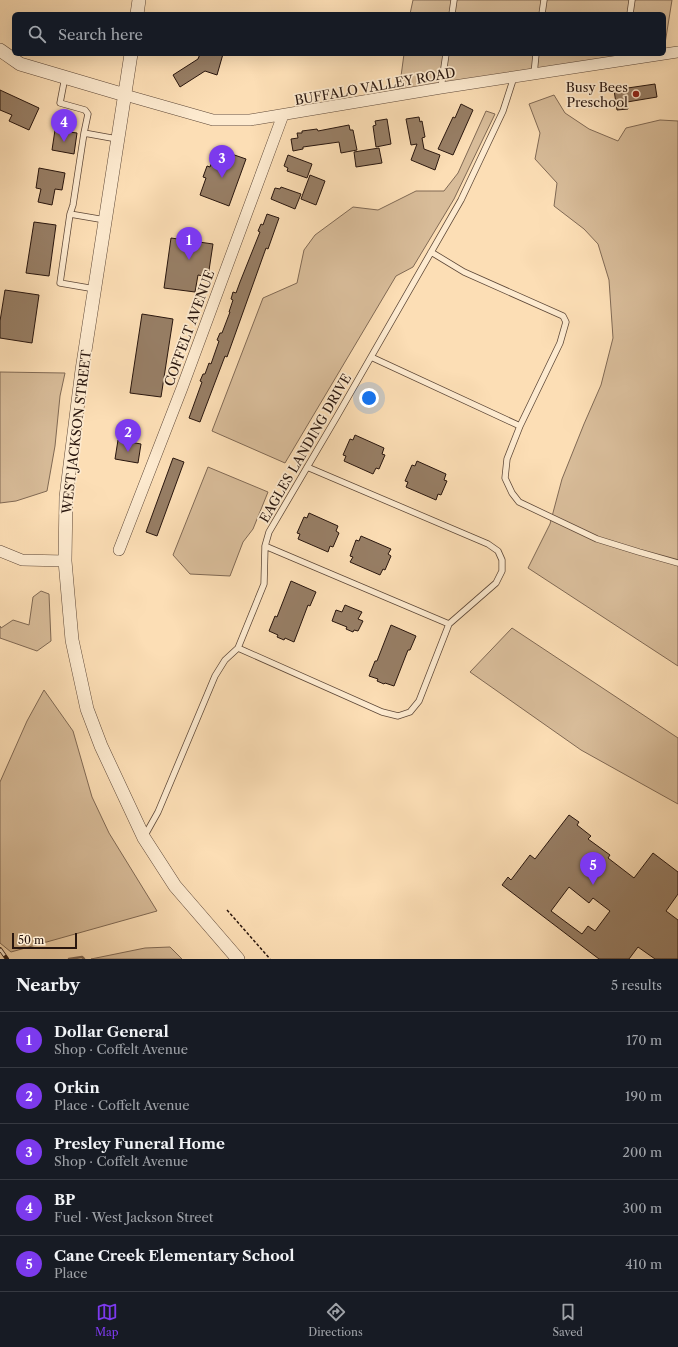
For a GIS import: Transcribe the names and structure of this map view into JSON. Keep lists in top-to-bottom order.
{
  "streets": {
    "street": ["BUFFALO VALLEY ROAD", "COFFELT AVENUE", "WEST JACKSON STREET"],
    "lane": ["EAGLES LANDING DRIVE"]
  },
  "crossings": [
    ["BUFFALO VALLEY ROAD", "COFFELT AVENUE"],
    ["BUFFALO VALLEY ROAD", "WEST JACKSON STREET"],
    ["BUFFALO VALLEY ROAD", "EAGLES LANDING DRIVE"],
    ["WEST JACKSON STREET", "EAGLES LANDING DRIVE"]
  ],
  "places": ["Busy Bees Preschool"],
  "scale_bar": "50 m",
  "page": {
    "search": "Search here",
    "pins": [
      "4",
      "3",
      "1",
      "2",
      "5"
    ],
    "scale": "50 m",
    "heading": ["Nearby", "5 results"],
    "list": [
      {
        "mark": "1",
        "name": "Dollar General",
        "note": "Shop · Coffelt Avenue",
        "value": "170 m"
      },
      {
        "mark": "2",
        "name": "Orkin",
        "note": "Place · Coffelt Avenue",
        "value": "190 m"
      },
      {
        "mark": "3",
        "name": "Presley Funeral Home",
        "note": "Shop · Coffelt Avenue",
        "value": "200 m"
      },
      {
        "mark": "4",
        "name": "BP",
        "note": "Fuel · West Jackson Street",
        "value": "300 m"
      },
      {
        "mark": "5",
        "name": "Cane Creek Elementary School",
        "note": "Place",
        "value": "410 m"
      }
    ],
    "nav": ["Map", "Directions", "Saved"]
  }
}
